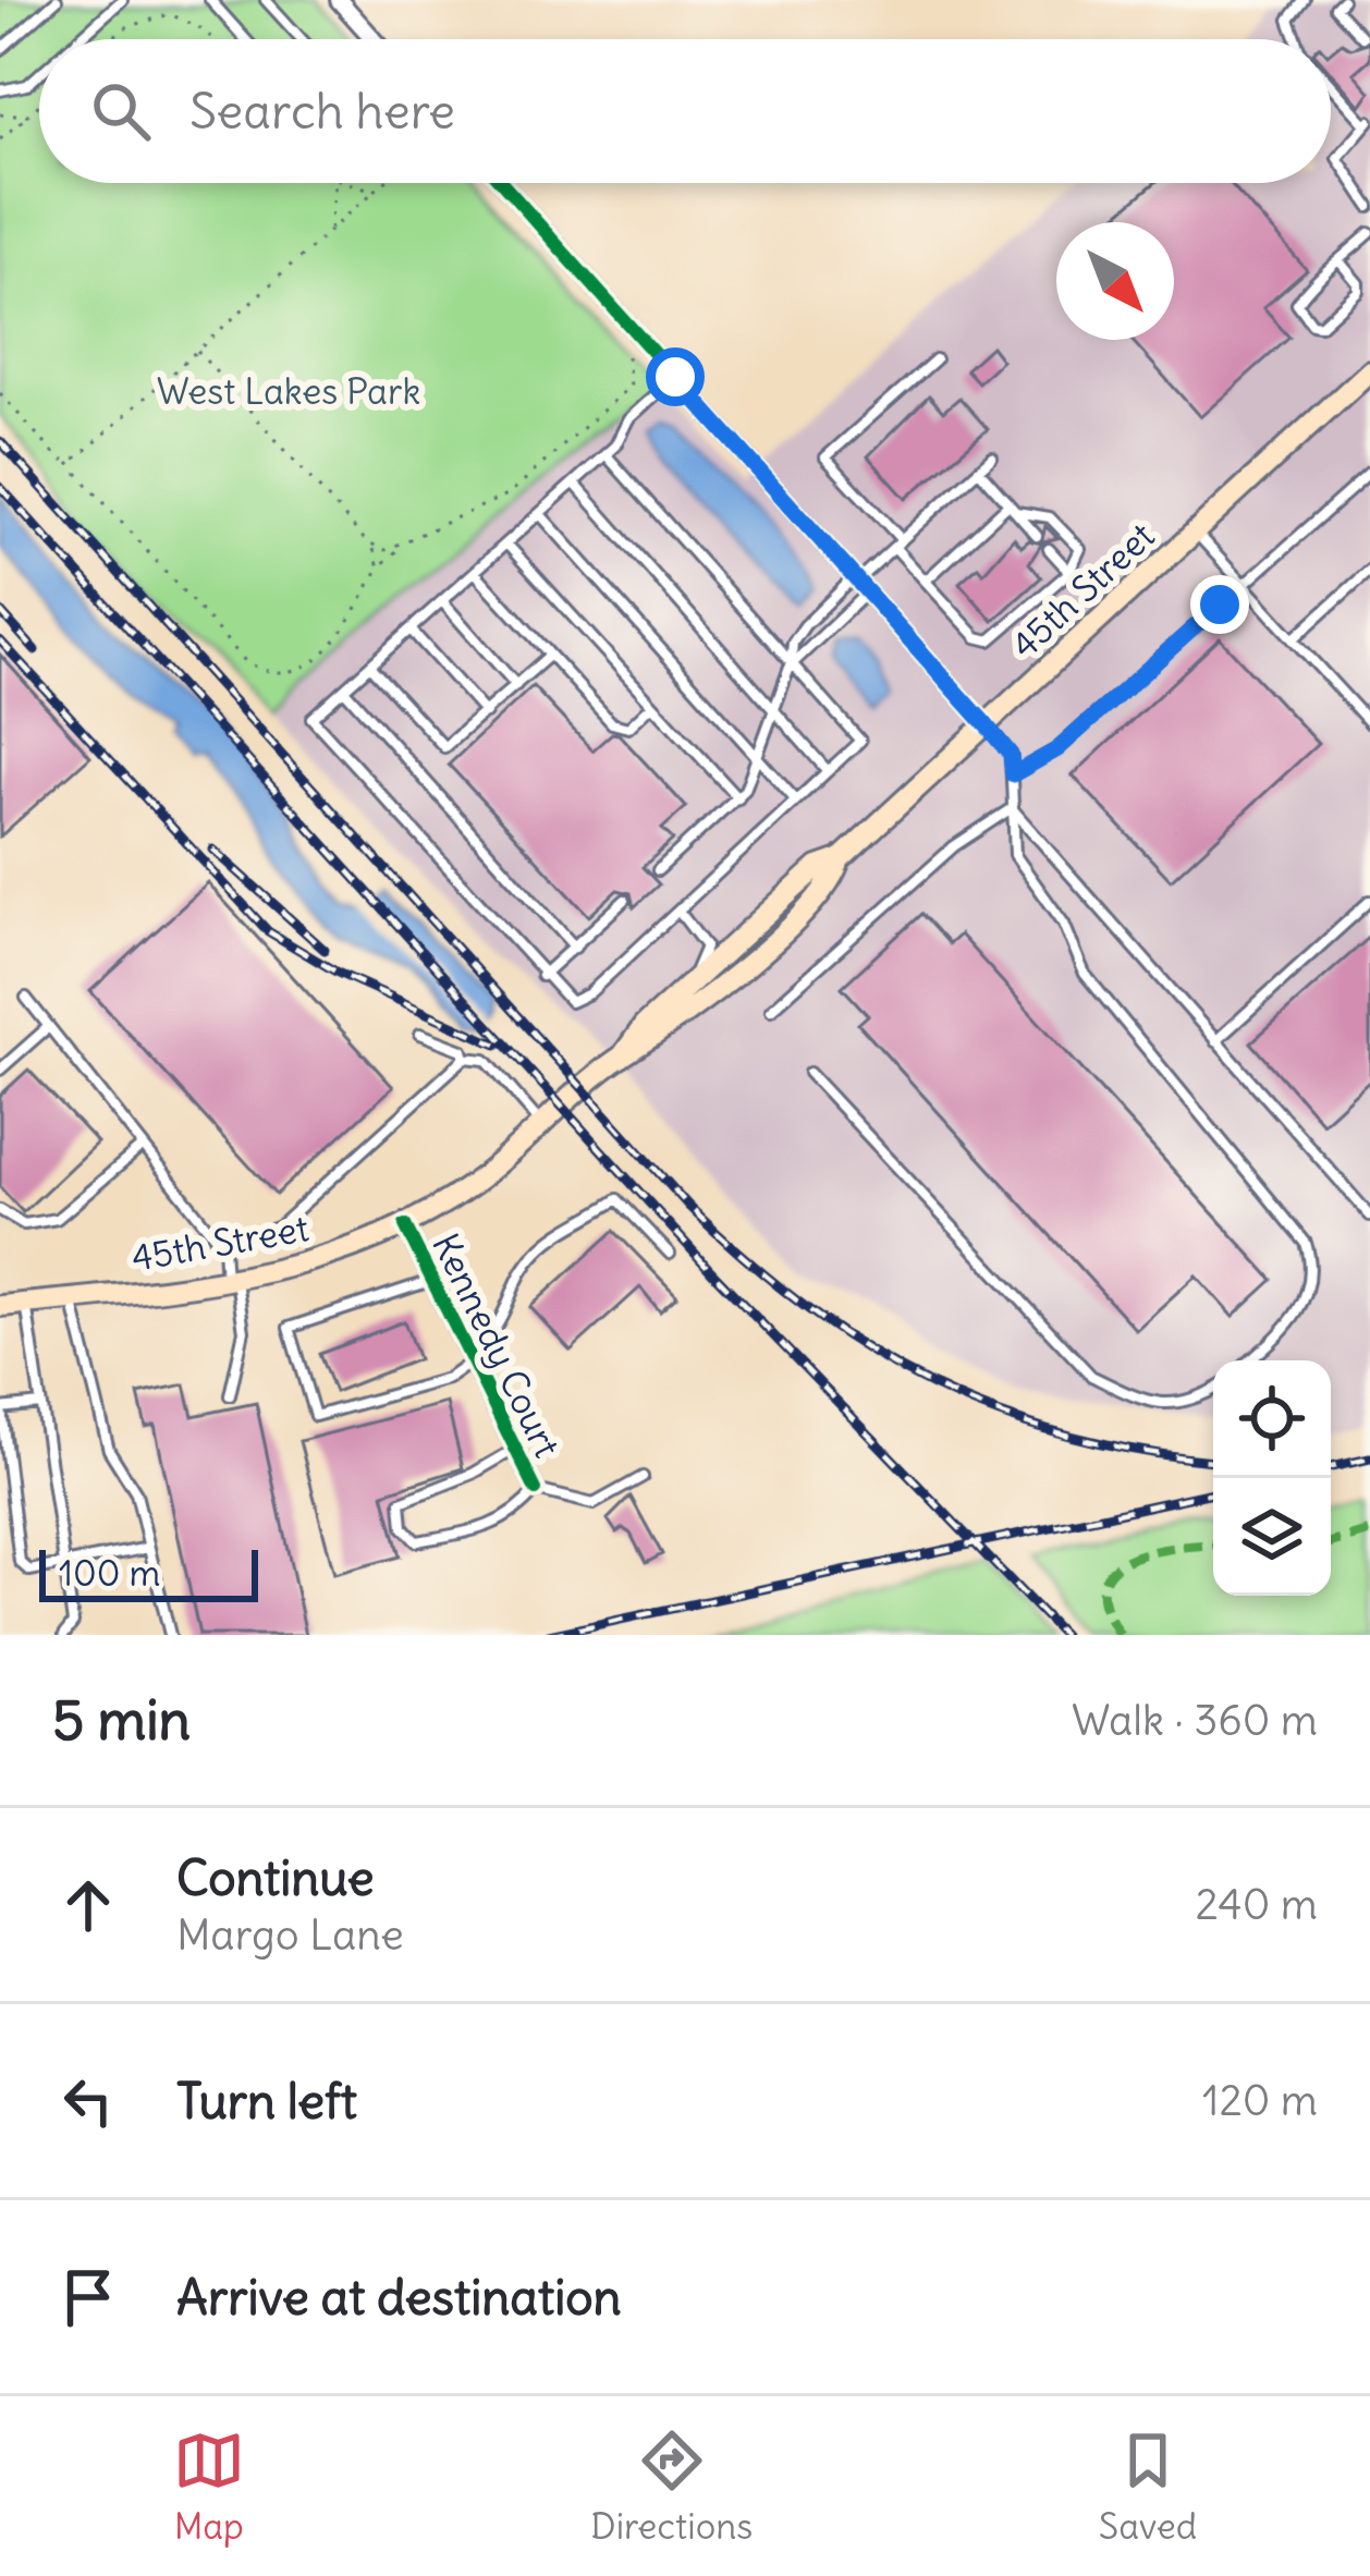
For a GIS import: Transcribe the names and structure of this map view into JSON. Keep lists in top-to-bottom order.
{
  "streets": {
    "main road": ["45th Street"],
    "street": ["Kennedy Court"]
  },
  "crossings": [
    ["45th Street", "Kennedy Court"]
  ],
  "parks": ["West Lakes Park"],
  "scale_bar": "100 m",
  "north": "bottom right",
  "page": {
    "search": "Search here",
    "scale": "100 m",
    "heading": ["5 min", "Walk · 360 m"],
    "list": [
      ["Continue", "Margo Lane", "240 m"],
      ["Turn left", "120 m"],
      "Arrive at destination"
    ],
    "nav": ["Map", "Directions", "Saved"]
  }
}
